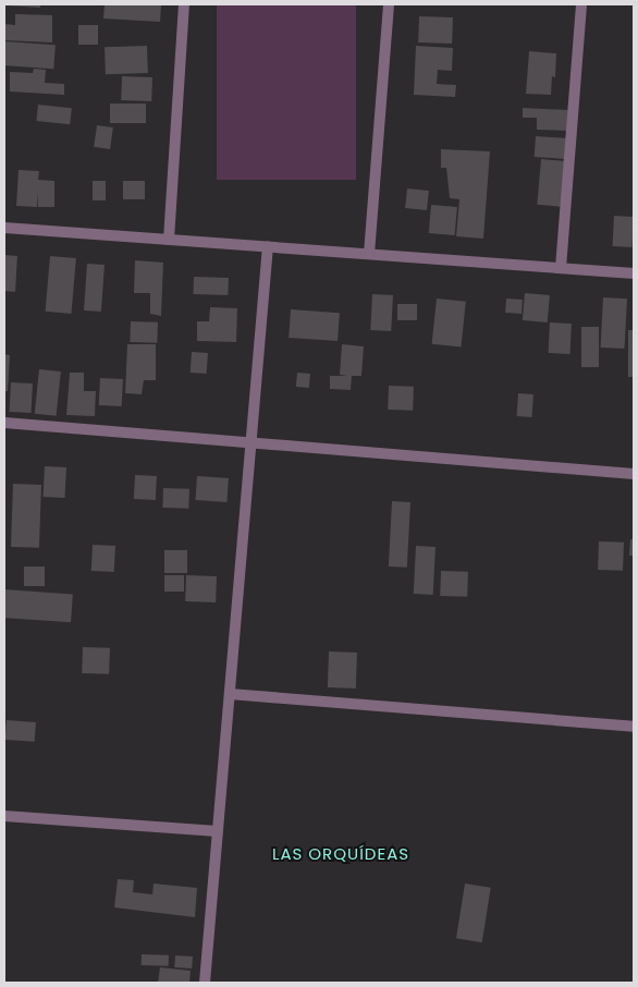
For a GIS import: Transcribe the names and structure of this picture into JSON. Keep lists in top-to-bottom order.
{
  "districts": ["LAS ORQUÍDEAS"]
}
